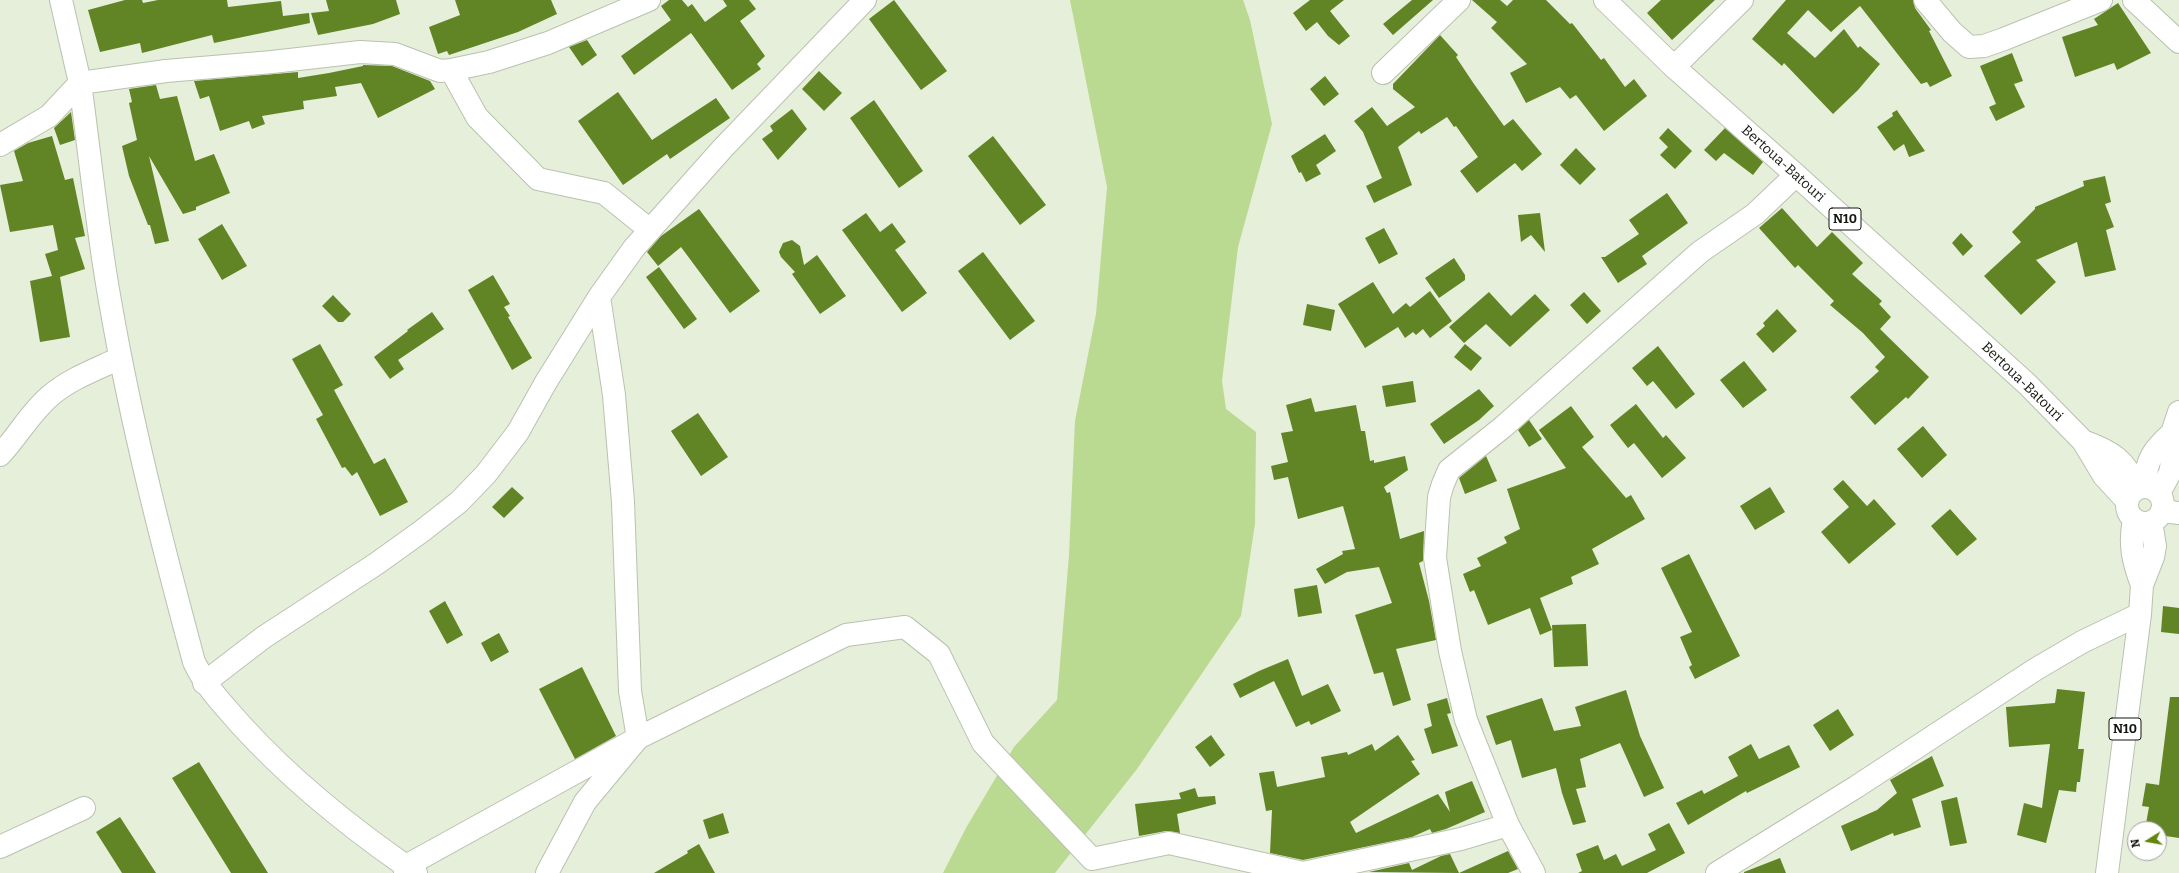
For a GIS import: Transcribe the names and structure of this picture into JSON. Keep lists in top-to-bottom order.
{
  "streets": {
    "main road": ["Bertoua-Batouri", "N10"]
  },
  "north": "left"
}
